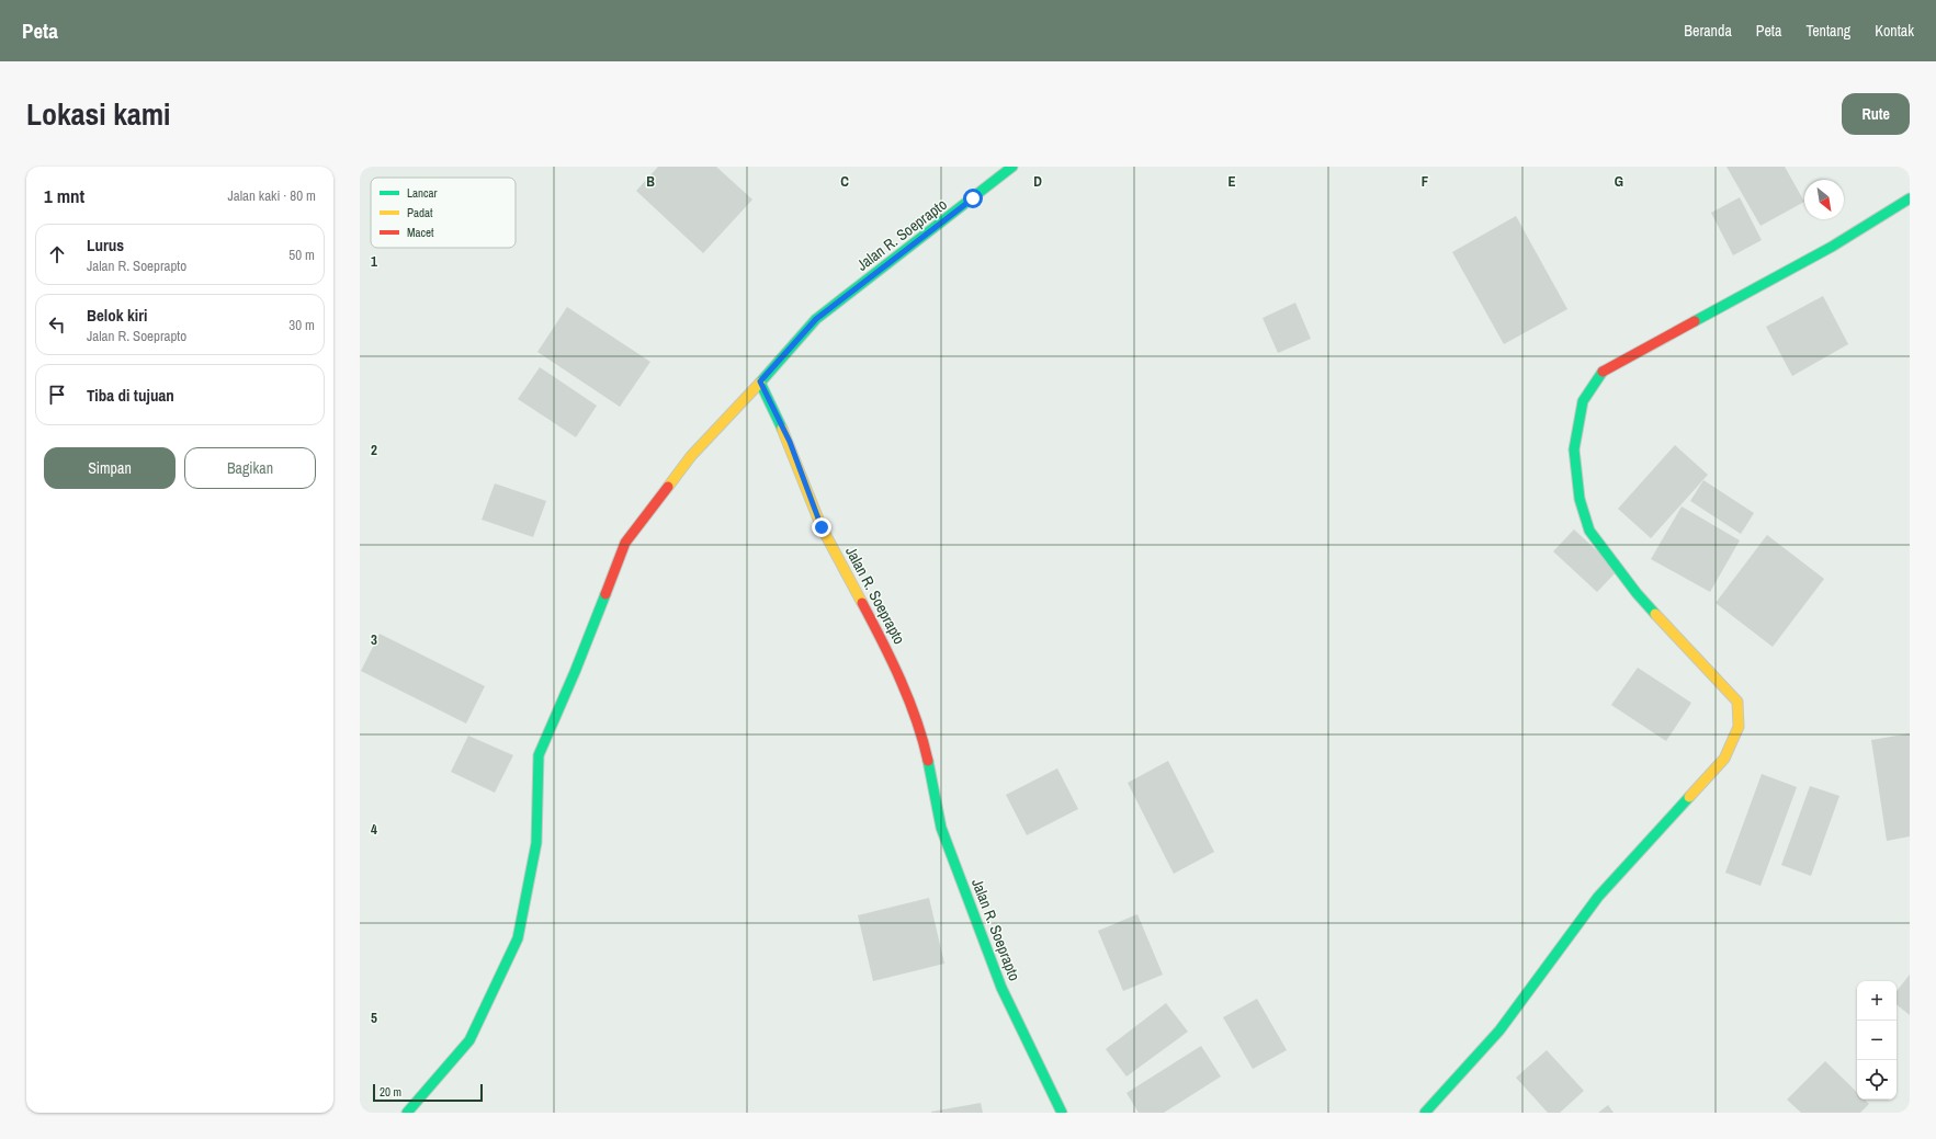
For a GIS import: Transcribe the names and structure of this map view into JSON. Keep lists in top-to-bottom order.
{
  "streets": {
    "street": ["Jalan R. Soeprapto"]
  },
  "legend": ["Lancar", "Padat", "Macet"],
  "scale_bar": "20 m",
  "north": "bottom right",
  "page": {
    "header": "Peta",
    "nav": [
      "Beranda",
      "Peta",
      "Tentang",
      "Kontak"
    ],
    "title": "Lokasi kami",
    "buttons": [
      "Rute",
      ["Simpan", "Bagikan"]
    ],
    "heading": ["1 mnt", "Jalan kaki · 80 m"],
    "list": [
      ["Lurus", "Jalan R. Soeprapto", "50 m"],
      ["Belok kiri", "Jalan R. Soeprapto", "30 m"],
      "Tiba di tujuan"
    ],
    "map_buttons": ["+", "−"],
    "scale": "20 m"
  },
  "grid": {
    "columns": [
      "B",
      "C",
      "D",
      "E",
      "F",
      "G"
    ],
    "rows": [
      "1",
      "2",
      "3",
      "4",
      "5"
    ]
  }
}
